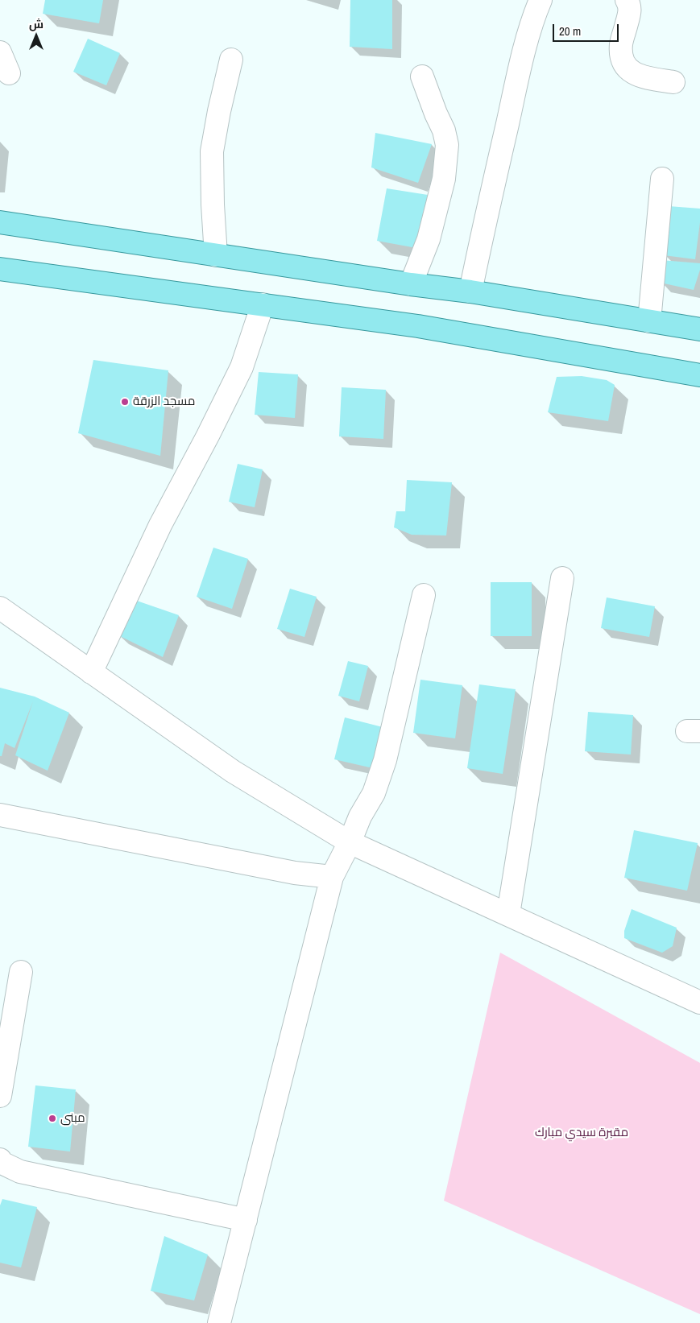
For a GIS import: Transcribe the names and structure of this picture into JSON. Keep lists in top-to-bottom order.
{
  "parks": ["مقبرة سيدي مبارك"],
  "places": ["مسجد الزرقة", "مبنى"],
  "scale_bar": "20 m",
  "north": "top"
}
